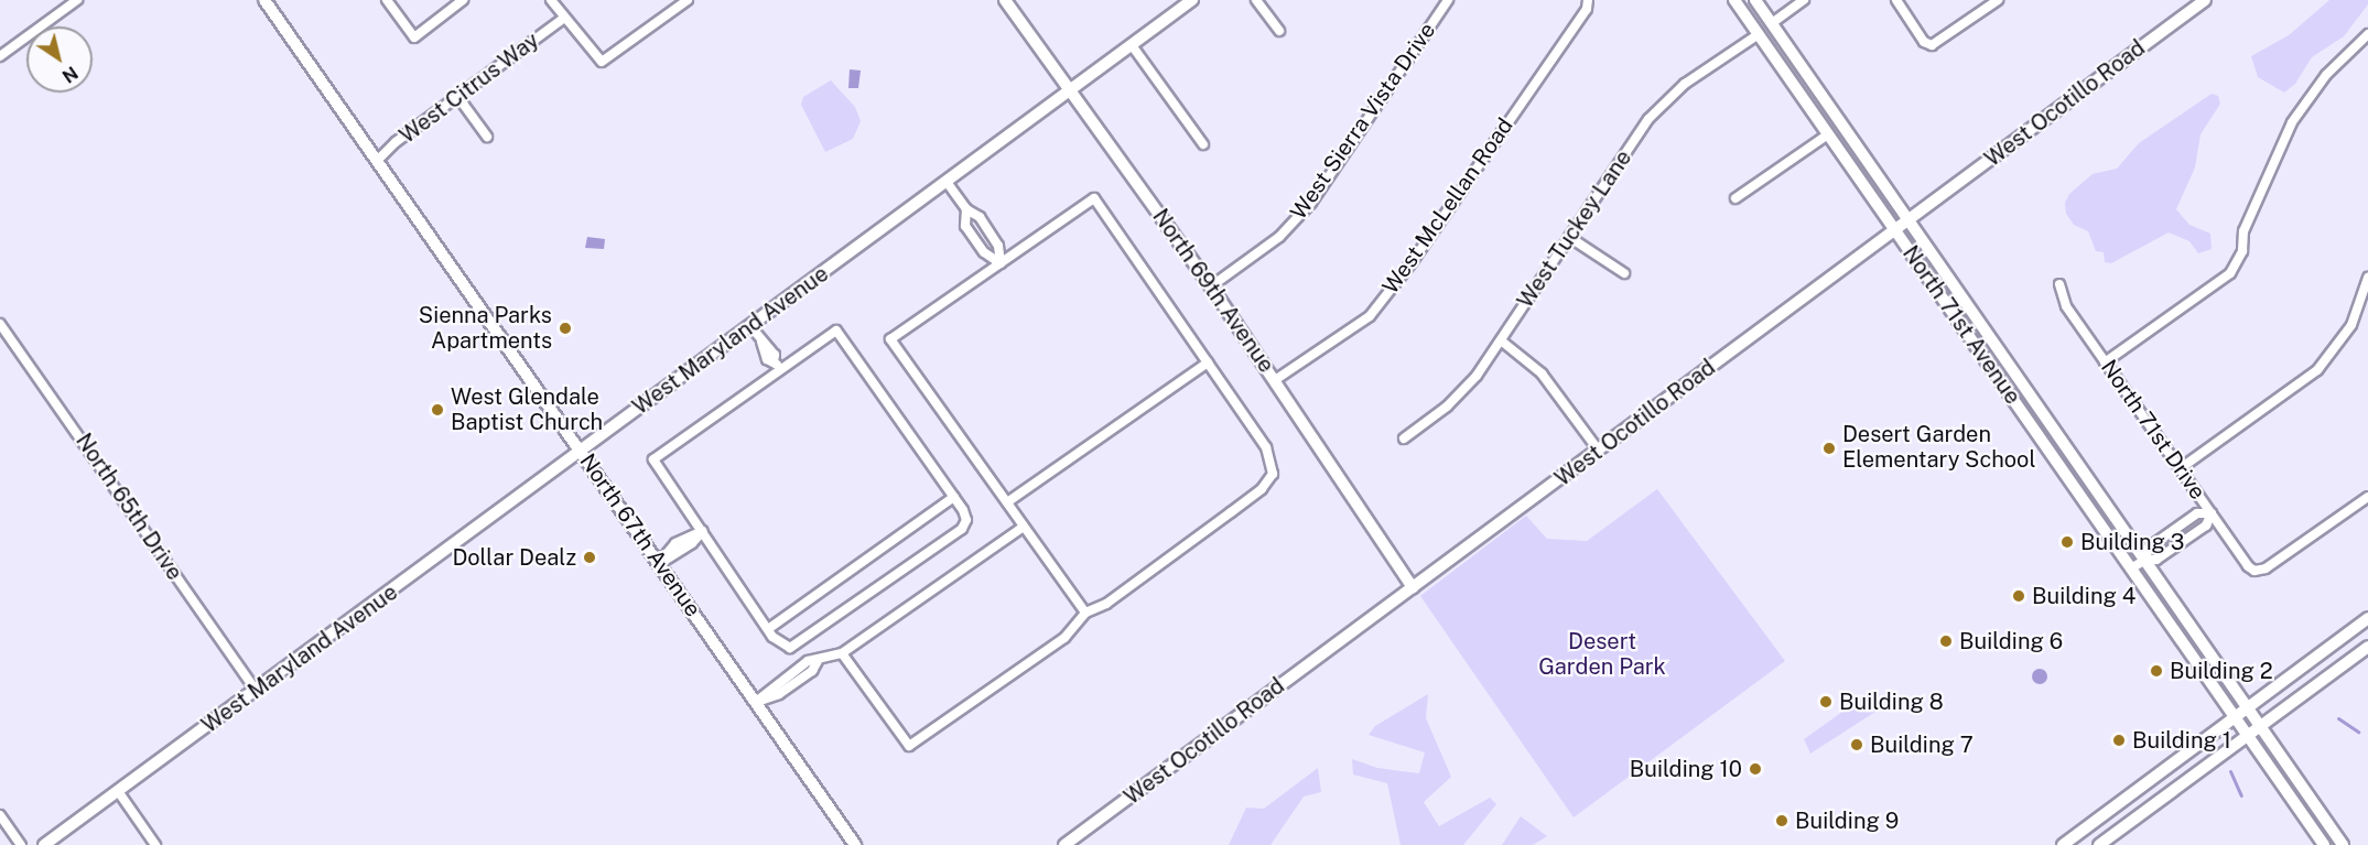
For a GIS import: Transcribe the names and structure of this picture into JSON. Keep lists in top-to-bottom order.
{
  "streets": {
    "street": [
      "West Citrus Way",
      "West Ocotillo Road",
      "West Sierra Vista Drive",
      "West McLellan Road",
      "West Tuckey Lane",
      "North 69th Avenue",
      "North 71st Avenue",
      "West Maryland Avenue",
      "North 71st Drive",
      "North 65th Drive",
      "North 67th Avenue"
    ]
  },
  "crossings": [
    ["West Citrus Way", "North 67th Avenue"],
    ["West Ocotillo Road", "North 69th Avenue"],
    ["West Ocotillo Road", "North 71st Avenue"],
    ["West Sierra Vista Drive", "North 69th Avenue"],
    ["West McLellan Road", "North 69th Avenue"],
    ["West Tuckey Lane", "North 71st Avenue"],
    ["North 69th Avenue", "West Maryland Avenue"],
    ["West Maryland Avenue", "North 65th Drive"],
    ["West Maryland Avenue", "North 67th Avenue"]
  ],
  "parks": ["Desert Garden Park"],
  "places": [
    "Sienna Parks Apartments",
    "West Glendale Baptist Church",
    "Desert Garden Elementary School",
    "Building 3",
    "Dollar Dealz",
    "Building 4",
    "Building 6",
    "Building 2",
    "Building 8",
    "Building 1",
    "Building 7",
    "Building 10",
    "Building 9"
  ],
  "north": "bottom right"
}
